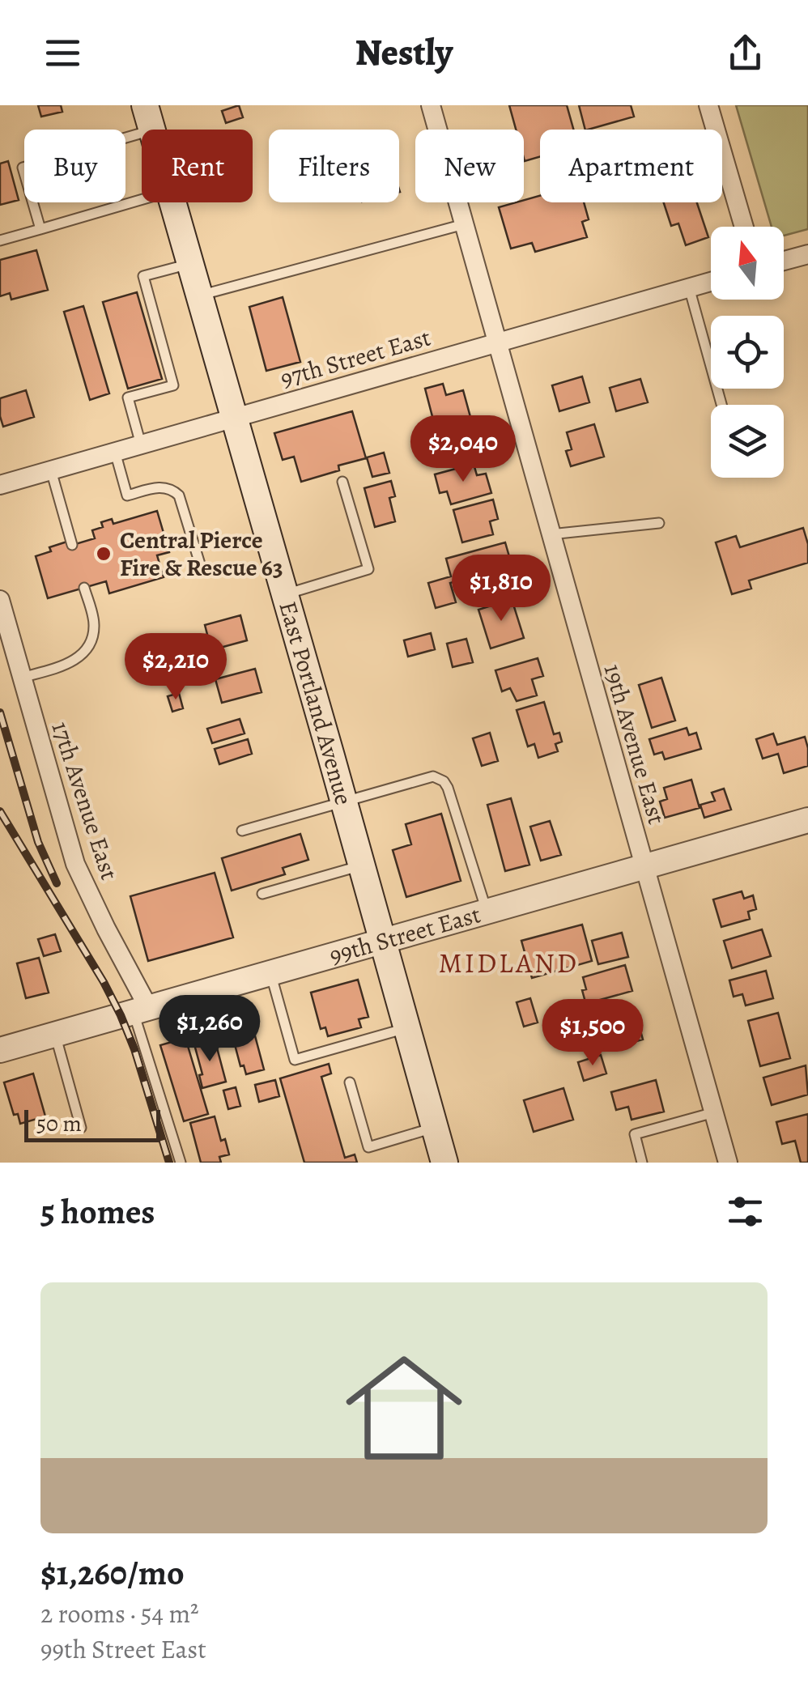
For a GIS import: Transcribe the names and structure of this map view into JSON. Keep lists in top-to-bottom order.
{
  "streets": {
    "main road": ["East Portland Avenue"],
    "street": [
      "97th Street East",
      "19th Avenue East",
      "17th Avenue East",
      "99th Street East"
    ]
  },
  "crossings": [
    ["97th Street East", "East Portland Avenue"],
    ["97th Street East", "19th Avenue East"],
    ["East Portland Avenue", "99th Street East"],
    ["19th Avenue East", "99th Street East"],
    ["17th Avenue East", "99th Street East"]
  ],
  "districts": ["MIDLAND"],
  "places": ["Central Pierce Fire & Rescue 63"],
  "scale_bar": "50 m",
  "north": "top",
  "page": {
    "header": "Nestly",
    "chip": [
      "Buy",
      "Rent",
      "Filters",
      "New",
      "Apartment"
    ],
    "price": [
      "$2,040",
      "$1,810",
      "$2,210",
      "$1,260",
      "$1,500"
    ],
    "scale": "50 m",
    "heading": "5 homes",
    "list": [
      {
        "name": "$1,260/mo",
        "note": "2 rooms · 54 m² · 99th Street East"
      }
    ]
  }
}
